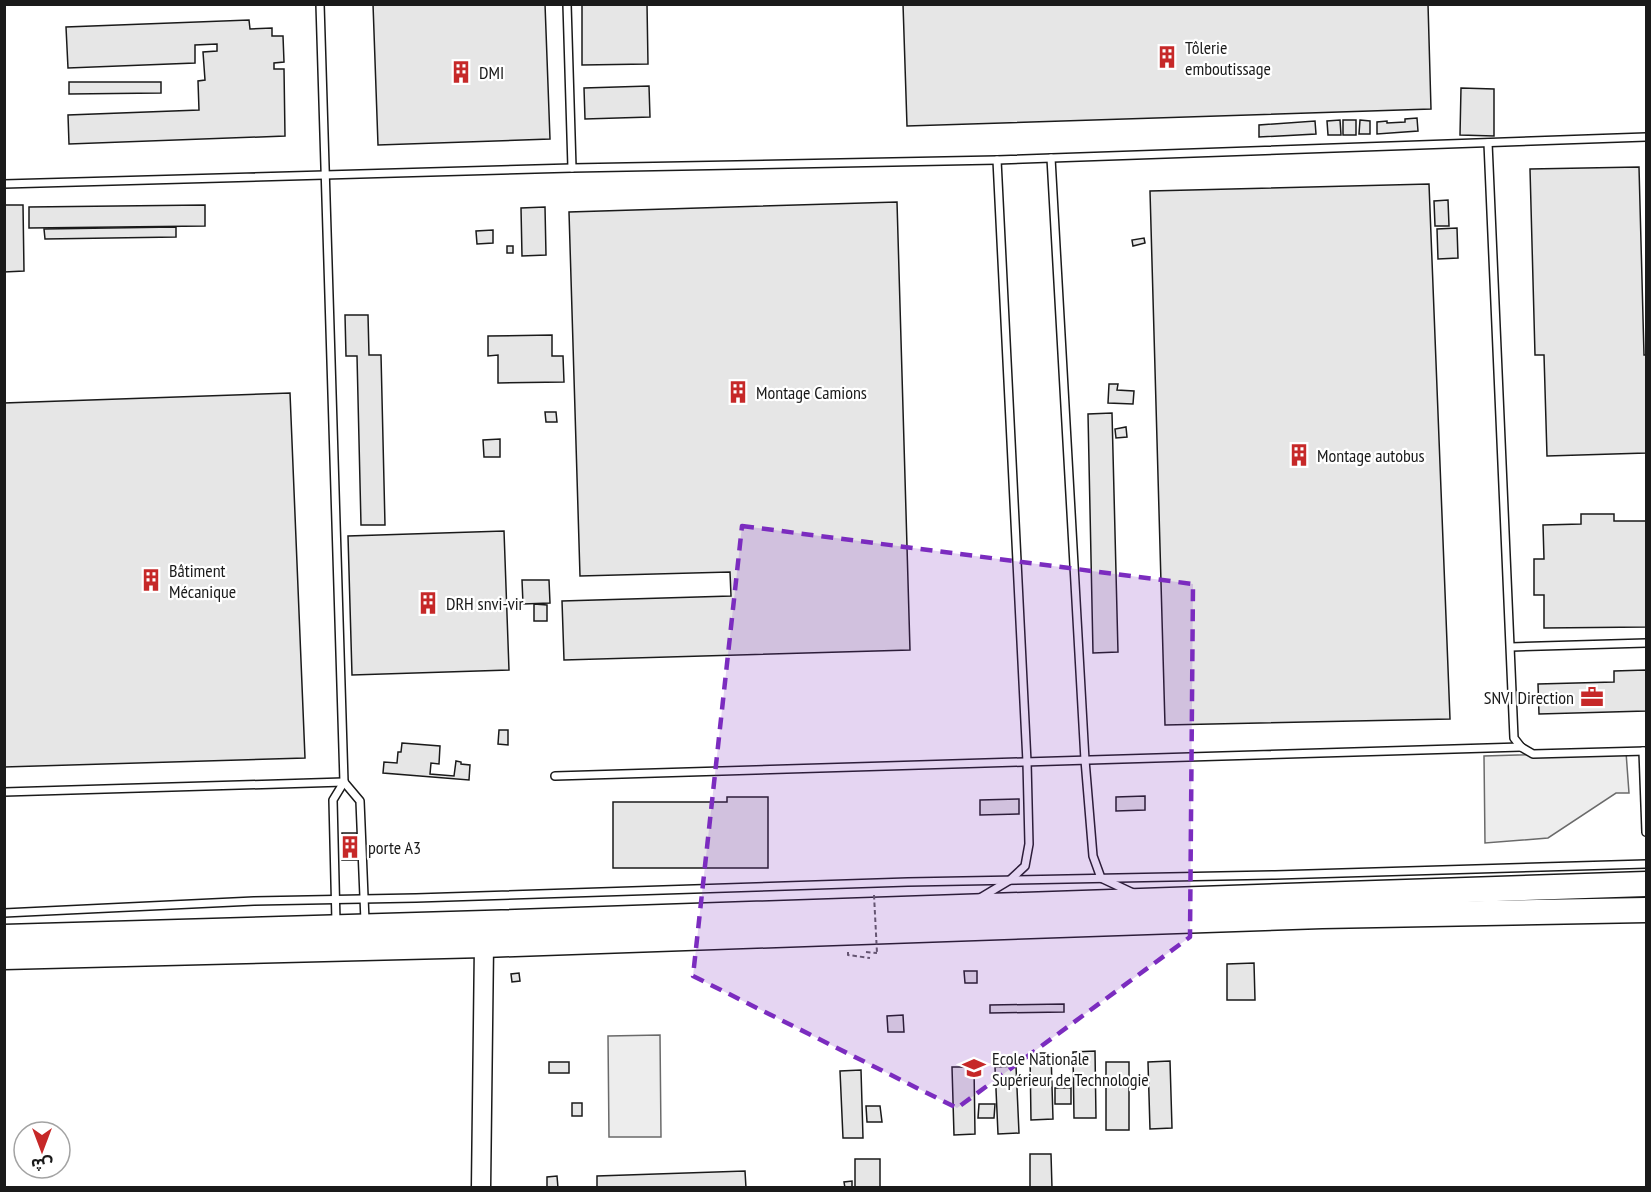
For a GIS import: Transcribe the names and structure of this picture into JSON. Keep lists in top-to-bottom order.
{
  "places": {
    "building": [
      "Tôlerie emboutissage",
      "DMI",
      "Montage Camions",
      "Montage autobus",
      "Bâtiment Mécanique",
      "DRH snvi-vir",
      "porte A3"
    ],
    "office": ["SNVI Direction"],
    "school or university": ["Ecole Nationale Supérieur de Technologie"]
  },
  "north": "bottom"
}
